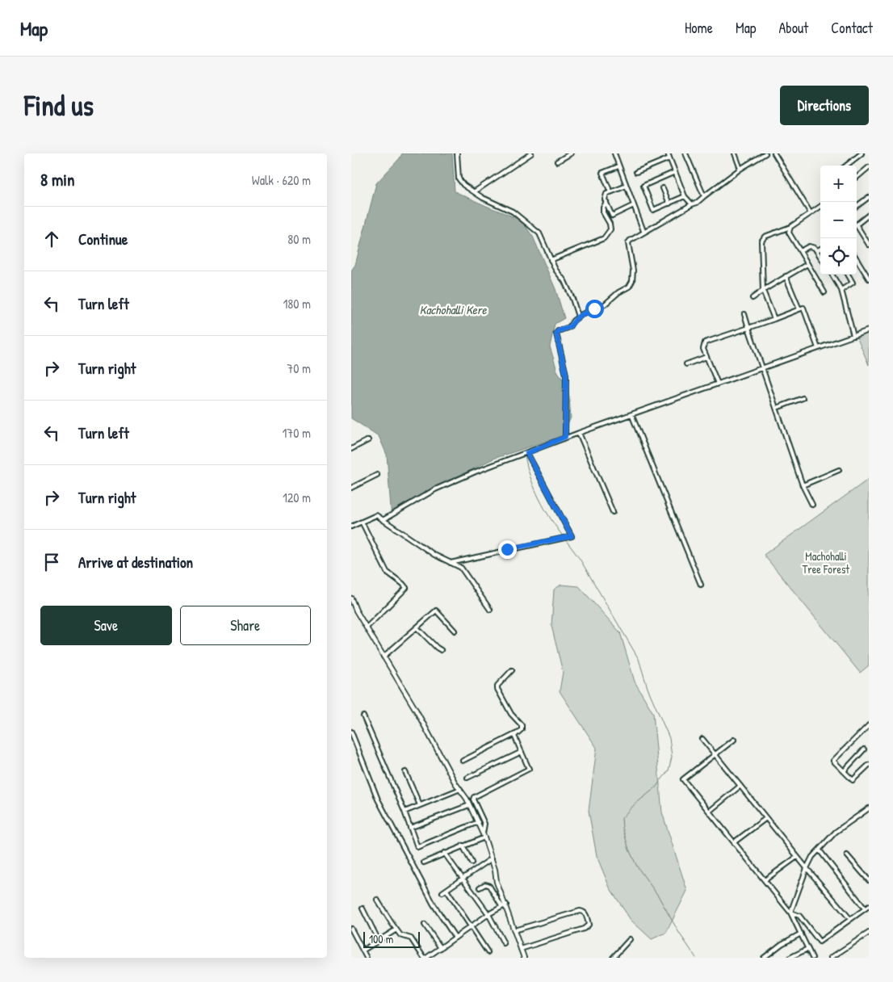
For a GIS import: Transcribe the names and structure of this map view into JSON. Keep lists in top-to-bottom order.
{
  "water": ["Kachohalli Kere"],
  "parks": ["Machohalli Tree Forest"],
  "scale_bar": "100 m",
  "page": {
    "header": "Map",
    "nav": [
      "Home",
      "Map",
      "About",
      "Contact"
    ],
    "buttons": [
      "Directions",
      ["Save", "Share"]
    ],
    "title": "Find us",
    "heading": ["8 min", "Walk · 620 m"],
    "map_buttons": ["+", "−"],
    "list": [
      ["Continue", "80 m"],
      ["Turn left", "180 m"],
      ["Turn right", "70 m"],
      ["Turn left", "170 m"],
      ["Turn right", "120 m"],
      "Arrive at destination"
    ],
    "scale": "100 m"
  }
}
